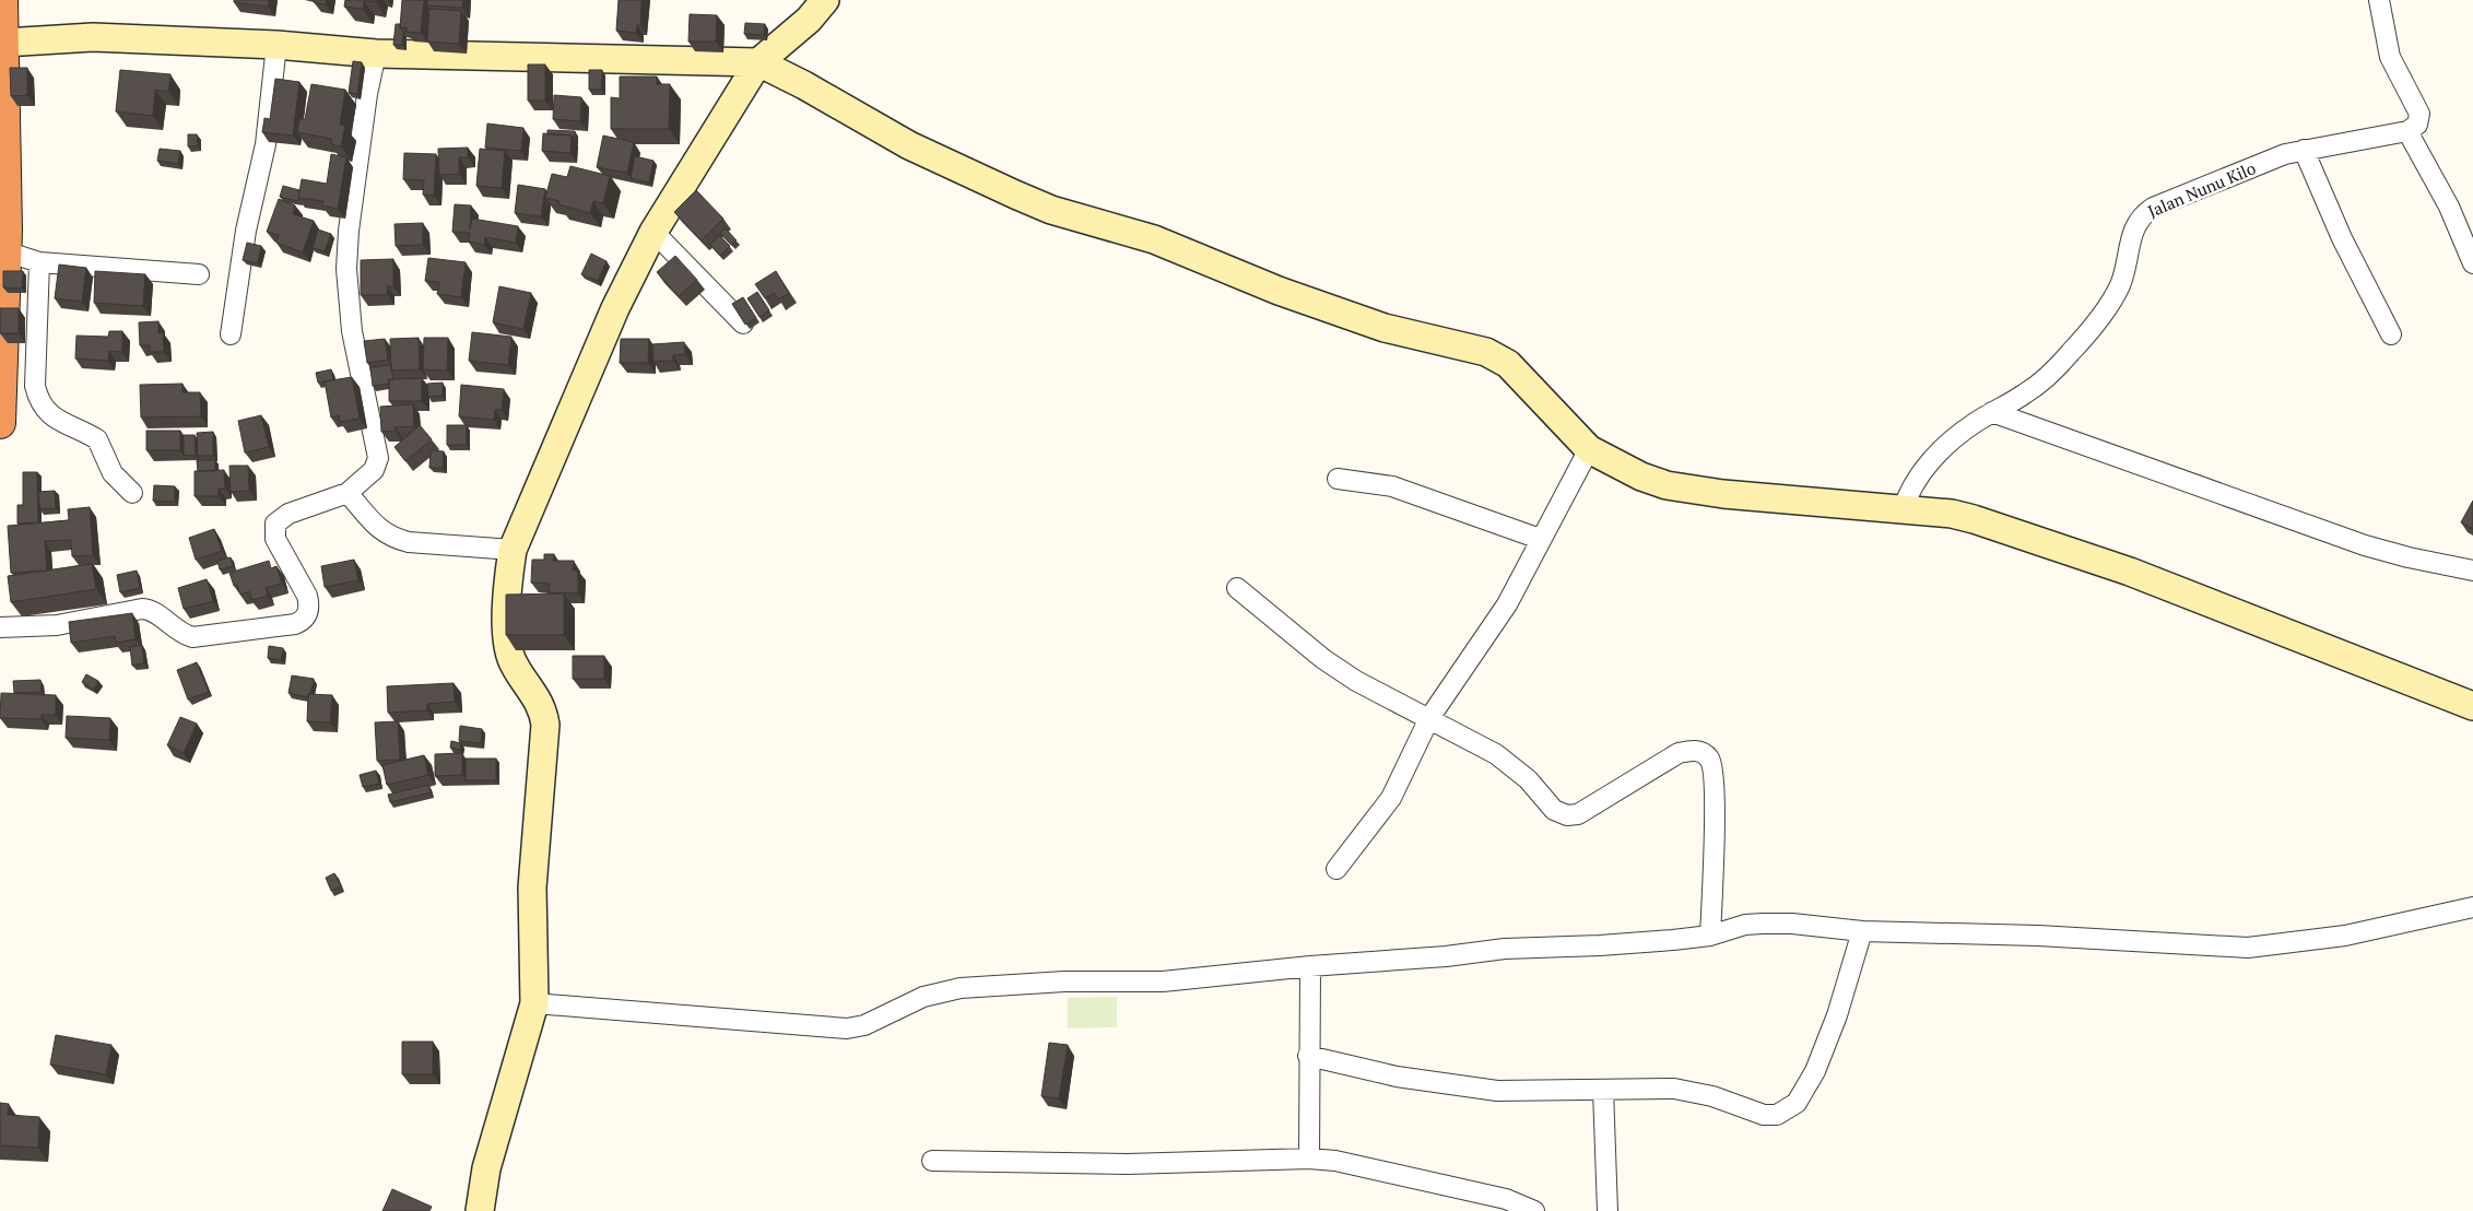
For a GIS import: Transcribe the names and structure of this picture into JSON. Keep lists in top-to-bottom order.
{
  "streets": {
    "street": ["Jalan Nunu Kilo"]
  }
}
